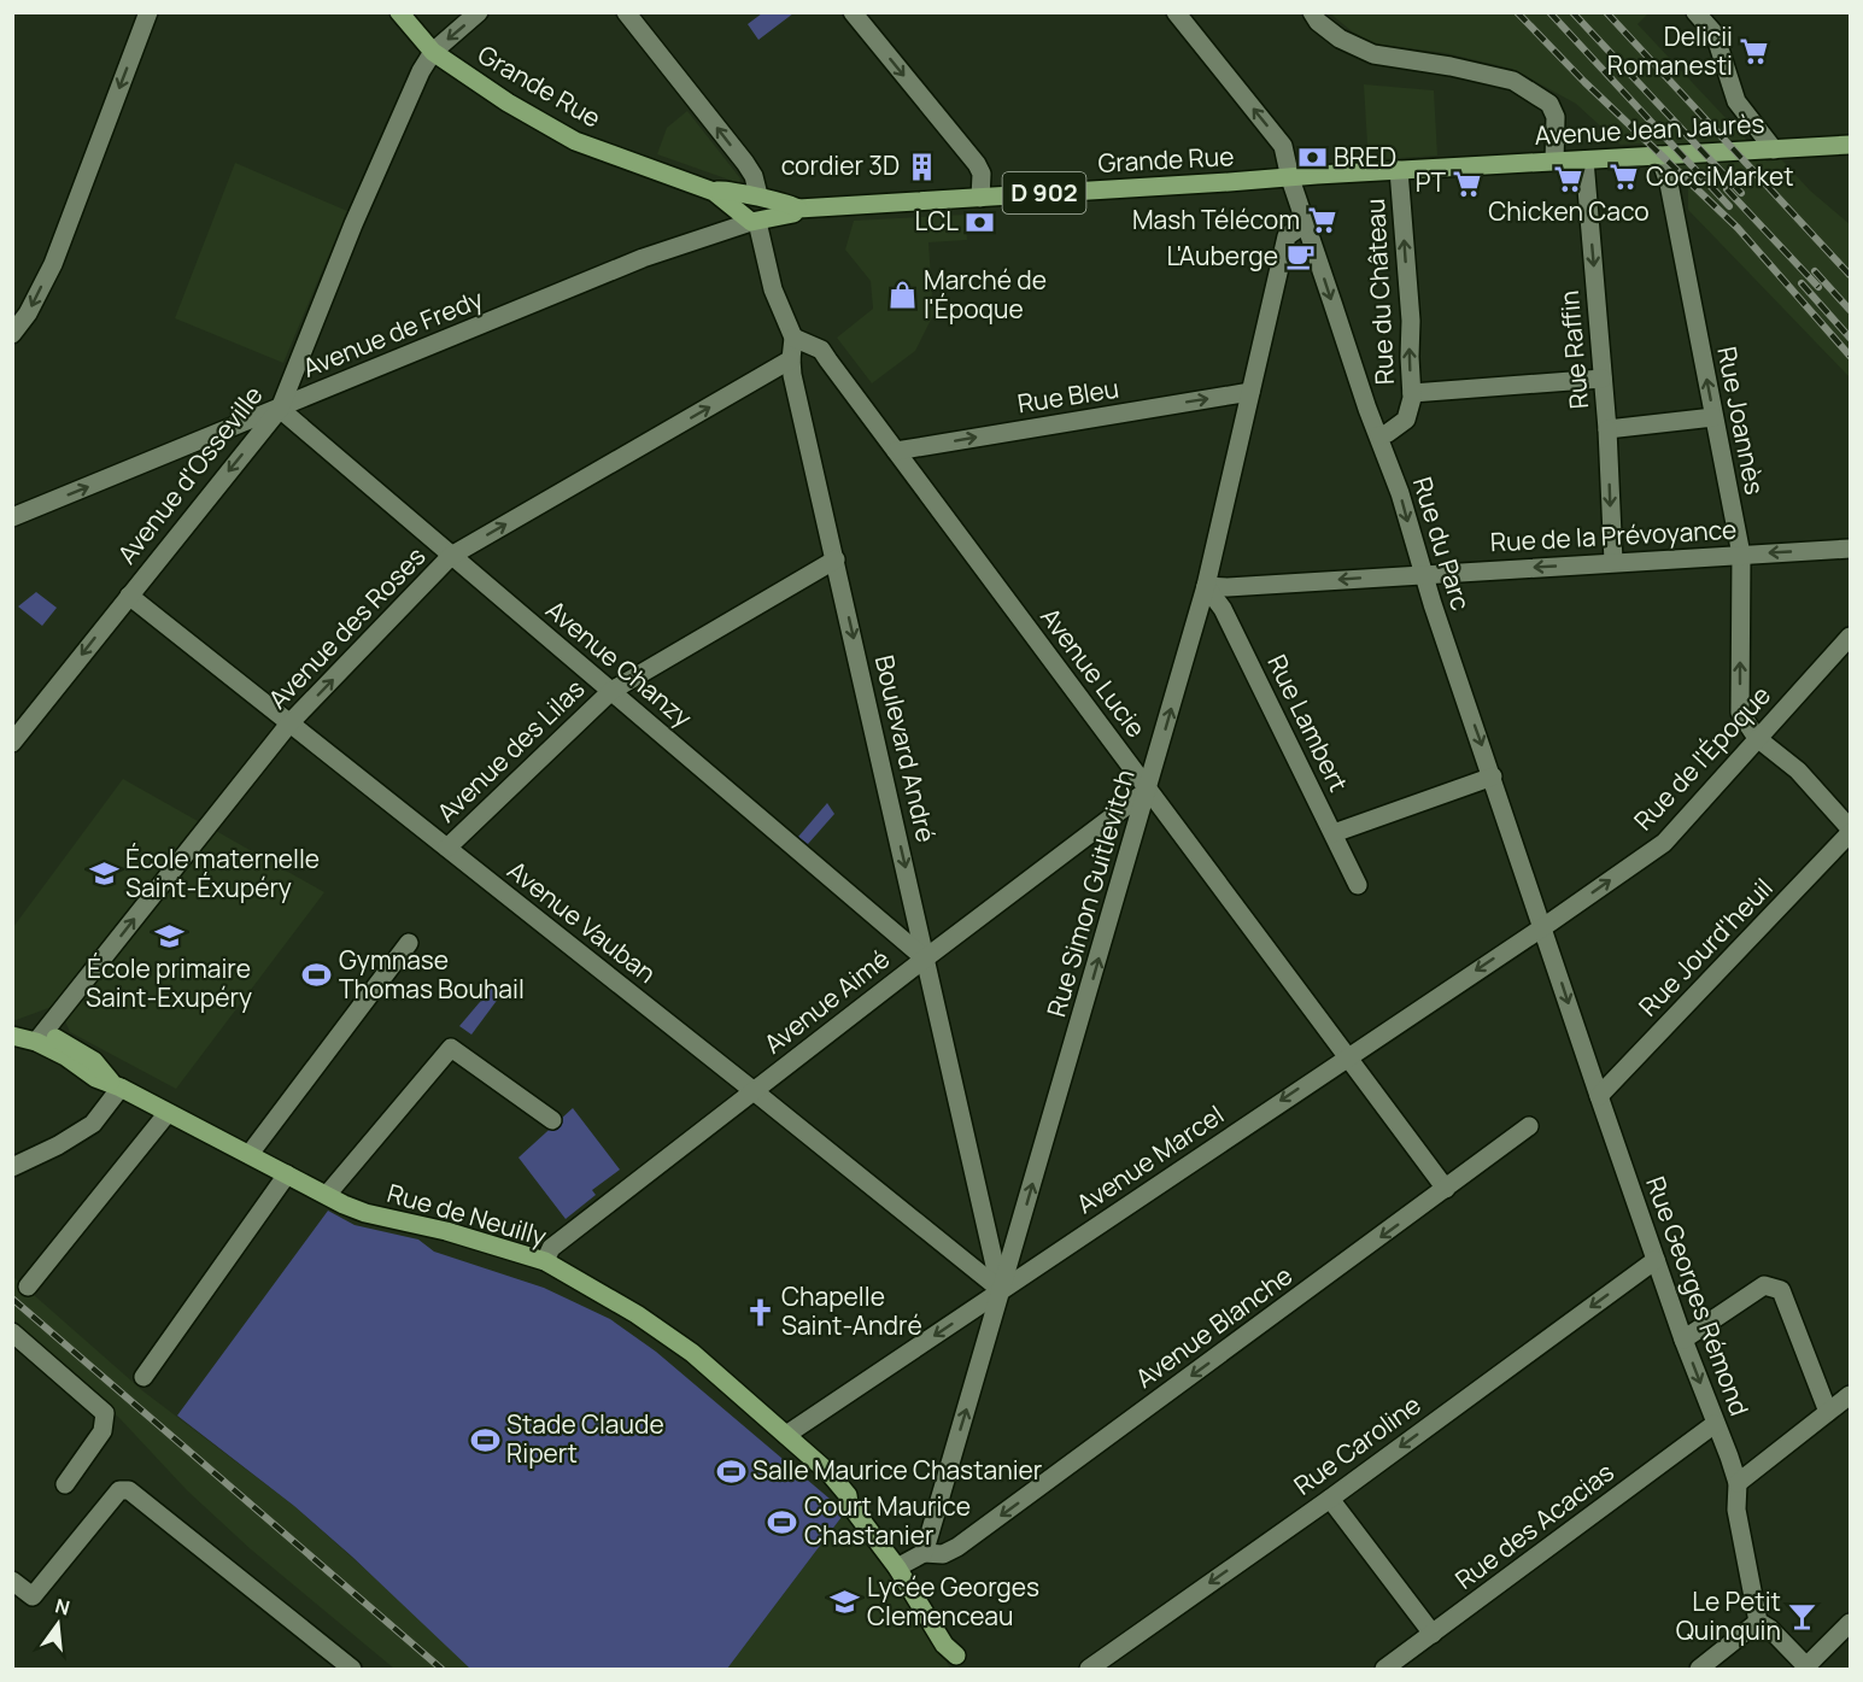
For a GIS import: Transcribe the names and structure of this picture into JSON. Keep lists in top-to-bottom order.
{
  "streets": {
    "main road": [
      "Grande Rue",
      "Avenue Jean Jaurès",
      "D 902",
      "Rue de Neuilly"
    ],
    "street": [
      "Rue du Château",
      "Avenue de Fredy",
      "Rue Raffin",
      "Rue Bleu",
      "Rue Joannès",
      "Avenue d'Osseville",
      "Rue de la Prévoyance",
      "Rue du Parc",
      "Avenue des Roses",
      "Avenue Chanzy",
      "Avenue Lucie",
      "Rue Lambert",
      "Boulevard André",
      "Avenue des Lilas",
      "Rue de l'Époque",
      "Rue Simon Guitlevitch",
      "Avenue Vauban",
      "Rue Jourd'heuil",
      "Avenue Aimé",
      "Avenue Marcel",
      "Rue Georges Rémond",
      "Avenue Blanche",
      "Rue Caroline",
      "Rue des Acacias"
    ]
  },
  "crossings": [
    ["Grande Rue", "Avenue Jean Jaurès"],
    ["Grande Rue", "Rue du Château"],
    ["Grande Rue", "Avenue de Fredy"],
    ["Grande Rue", "Avenue d'Osseville"],
    ["Grande Rue", "Rue du Parc"],
    ["Grande Rue", "Boulevard André"],
    ["Avenue Jean Jaurès", "Rue Raffin"],
    ["Avenue Jean Jaurès", "Rue Joannès"],
    ["Rue du Château", "Rue du Parc"],
    ["Avenue de Fredy", "Avenue d'Osseville"],
    ["Avenue de Fredy", "Avenue Chanzy"],
    ["Avenue de Fredy", "Boulevard André"],
    ["Rue Raffin", "Rue Joannès"],
    ["Rue Bleu", "Avenue Lucie"],
    ["Rue Bleu", "Rue Simon Guitlevitch"],
    ["Rue Joannès", "Rue de la Prévoyance"],
    ["Rue Joannès", "Rue de l'Époque"],
    ["Avenue d'Osseville", "Avenue Chanzy"],
    ["Avenue d'Osseville", "Avenue Vauban"],
    ["Rue de la Prévoyance", "Rue du Parc"],
    ["Rue de la Prévoyance", "Rue Lambert"],
    ["Rue de la Prévoyance", "Rue Simon Guitlevitch"],
    ["Rue du Parc", "Rue de l'Époque"],
    ["Rue du Parc", "Rue Simon Guitlevitch"],
    ["Rue du Parc", "Avenue Marcel"],
    ["Rue du Parc", "Rue Georges Rémond"],
    ["Avenue des Roses", "Avenue Chanzy"],
    ["Avenue des Roses", "Boulevard André"],
    ["Avenue des Roses", "Avenue Vauban"],
    ["Avenue des Roses", "Rue de Neuilly"],
    ["Avenue Chanzy", "Boulevard André"],
    ["Avenue Chanzy", "Avenue des Lilas"],
    ["Avenue Chanzy", "Avenue Aimé"],
    ["Avenue Lucie", "Boulevard André"],
    ["Avenue Lucie", "Rue Simon Guitlevitch"],
    ["Avenue Lucie", "Avenue Aimé"],
    ["Avenue Lucie", "Avenue Marcel"],
    ["Avenue Lucie", "Avenue Blanche"],
    ["Rue Lambert", "Rue Simon Guitlevitch"],
    ["Boulevard André", "Avenue des Lilas"],
    ["Boulevard André", "Rue Simon Guitlevitch"],
    ["Boulevard André", "Avenue Vauban"],
    ["Boulevard André", "Avenue Aimé"],
    ["Boulevard André", "Avenue Marcel"],
    ["Avenue des Lilas", "Avenue Vauban"],
    ["Rue de l'Époque", "Avenue Marcel"],
    ["Rue de l'Époque", "Rue Georges Rémond"],
    ["Rue Simon Guitlevitch", "Avenue Vauban"],
    ["Rue Simon Guitlevitch", "Avenue Aimé"],
    ["Rue Simon Guitlevitch", "Avenue Marcel"],
    ["Rue Simon Guitlevitch", "Avenue Blanche"],
    ["Avenue Vauban", "Avenue Aimé"],
    ["Avenue Vauban", "Avenue Marcel"],
    ["Rue Jourd'heuil", "Rue Georges Rémond"],
    ["Avenue Aimé", "Rue de Neuilly"],
    ["Avenue Marcel", "Rue de Neuilly"],
    ["Avenue Marcel", "Rue Georges Rémond"],
    ["Rue Georges Rémond", "Rue Caroline"],
    ["Rue Georges Rémond", "Rue des Acacias"]
  ],
  "one_way": [
    "Rue du Château",
    "Avenue de Fredy",
    "Rue Raffin",
    "Rue Bleu",
    "Rue Joannès",
    "Avenue d'Osseville",
    "Rue de la Prévoyance",
    "Avenue des Roses",
    "Boulevard André",
    "Rue de l'Époque",
    "Rue Simon Guitlevitch",
    "Avenue Marcel",
    "Rue Georges Rémond",
    "Avenue Blanche",
    "Rue Caroline"
  ],
  "places": {
    "supermarket": [
      "Delicii Romanesti",
      "CocciMarket",
      "Chicken Caco",
      "PT",
      "Mash Télécom"
    ],
    "bank": ["BRED", "LCL"],
    "building": ["cordier 3D"],
    "cafe": ["L'Auberge"],
    "shop": ["Marché de l'Époque"],
    "school or university": ["École maternelle Saint-Éxupéry", "École primaire Saint-Exupéry", "Lycée Georges Clemenceau"],
    "sports": [
      "Gymnase Thomas Bouhail",
      "Stade Claude Ripert",
      "Salle Maurice Chastanier",
      "Court Maurice Chastanier"
    ],
    "church": ["Chapelle Saint-André"],
    "bar": ["Le Petit Quinquin"]
  },
  "north": "top"
}
